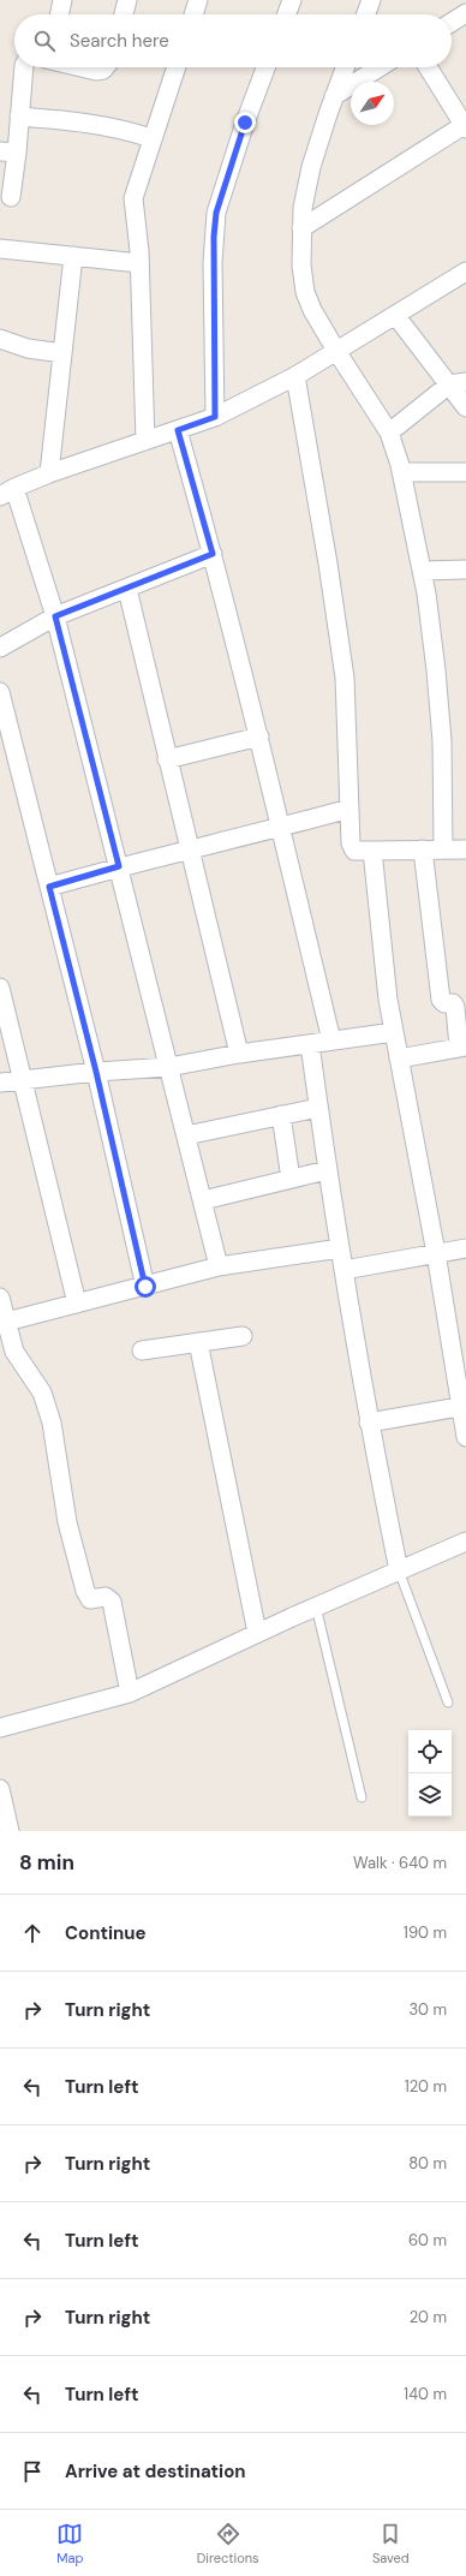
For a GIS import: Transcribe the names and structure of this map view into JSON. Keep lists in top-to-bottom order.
{
  "north": "top right",
  "page": {
    "search": "Search here",
    "heading": ["8 min", "Walk · 640 m"],
    "list": [
      ["Continue", "190 m"],
      ["Turn right", "30 m"],
      ["Turn left", "120 m"],
      ["Turn right", "80 m"],
      ["Turn left", "60 m"],
      ["Turn right", "20 m"],
      ["Turn left", "140 m"],
      "Arrive at destination"
    ],
    "nav": ["Map", "Directions", "Saved"]
  }
}
